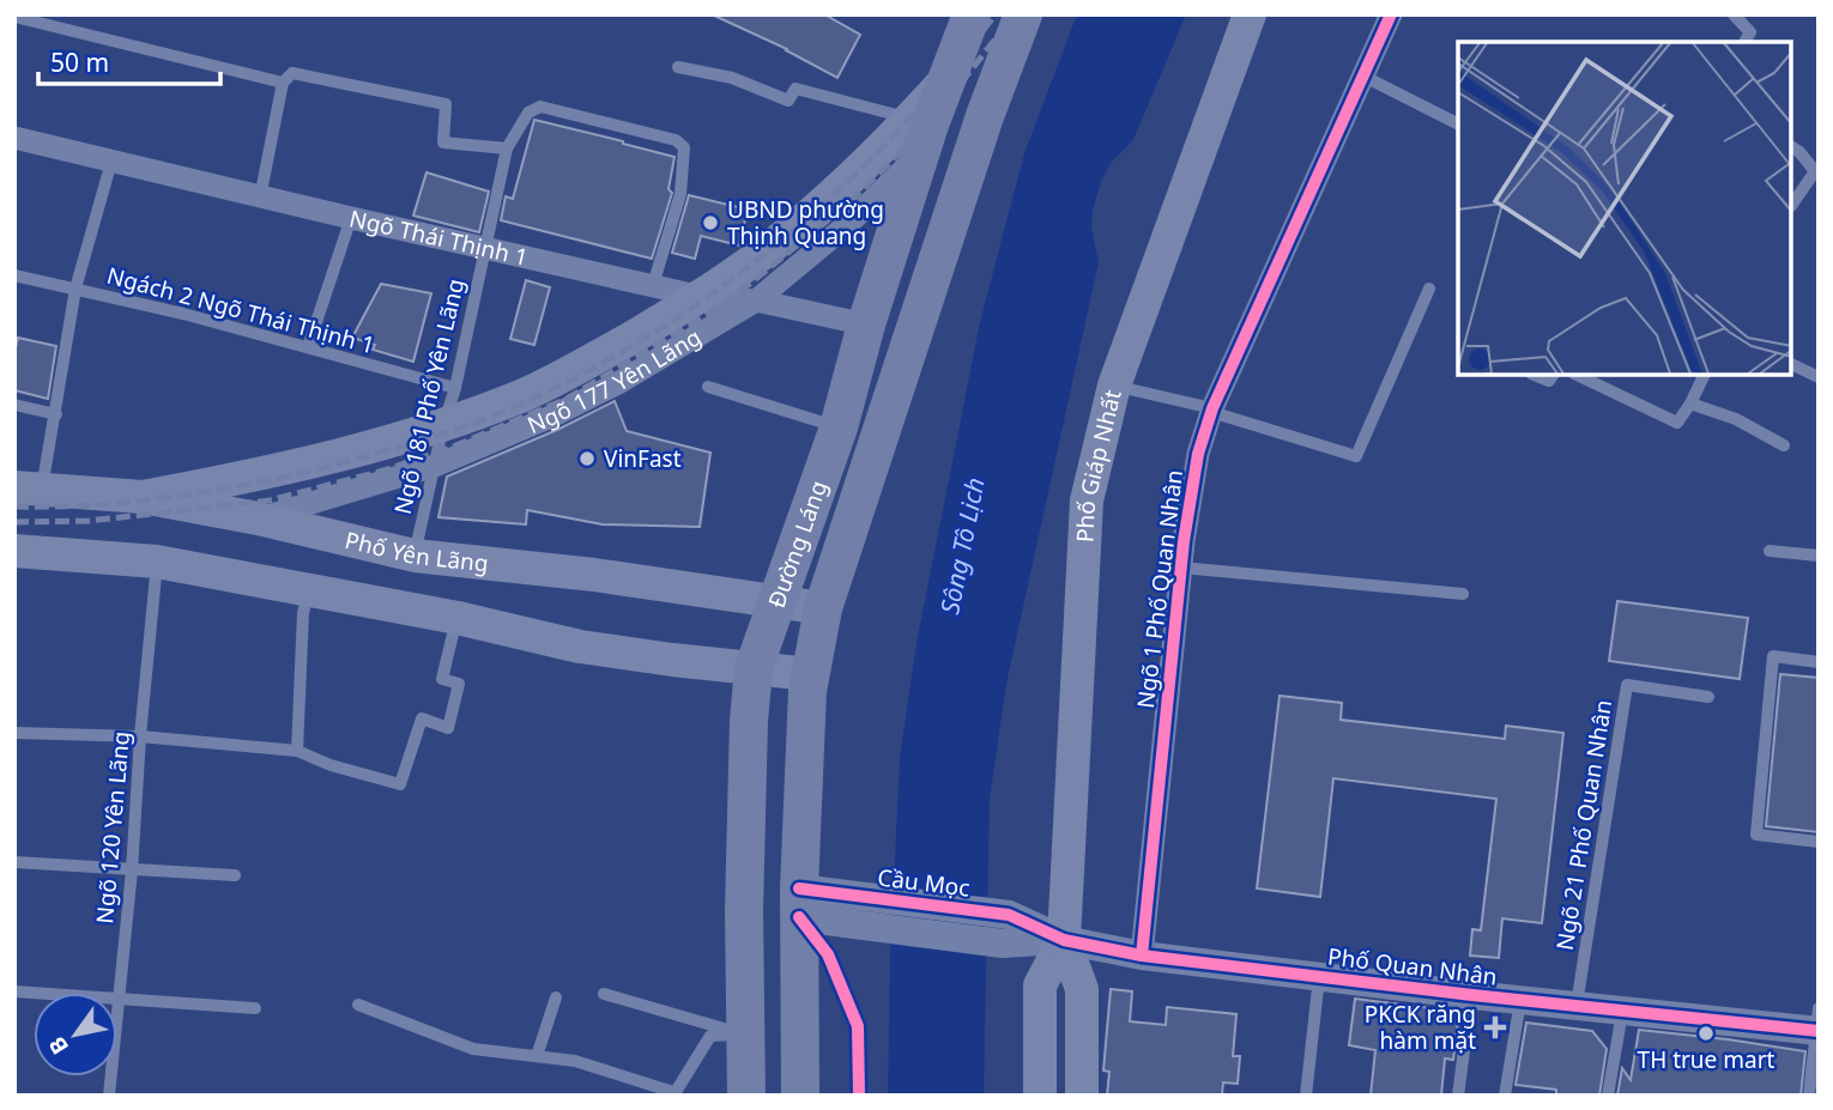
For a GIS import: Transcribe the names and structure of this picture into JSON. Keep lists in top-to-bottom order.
{
  "streets": {
    "main road": ["Phố Giáp Nhất", "Đường Láng", "Phố Yên Lãng"],
    "street": [
      "Ngõ Thái Thịnh 1",
      "Ngõ 177 Yên Lãng",
      "Ngõ 1 Phố Quan Nhân",
      "Phố Quan Nhân"
    ],
    "lane": [
      "Ngách 2 Ngõ Thái Thịnh 1",
      "Ngõ 181 Phố Yên Lãng",
      "Ngõ 21 Phố Quan Nhân",
      "Ngõ 120 Yên Lãng"
    ],
    "cycle path": ["Cầu Mọc"]
  },
  "crossings": [
    ["Ngõ Thái Thịnh 1", "Ngõ 177 Yên Lãng"],
    ["Ngõ Thái Thịnh 1", "Ngõ 181 Phố Yên Lãng"],
    ["Ngõ Thái Thịnh 1", "Đường Láng"],
    ["Ngách 2 Ngõ Thái Thịnh 1", "Ngõ 181 Phố Yên Lãng"],
    ["Ngõ 177 Yên Lãng", "Ngõ 181 Phố Yên Lãng"],
    ["Ngõ 177 Yên Lãng", "Đường Láng"],
    ["Ngõ 177 Yên Lãng", "Phố Yên Lãng"],
    ["Ngõ 181 Phố Yên Lãng", "Phố Yên Lãng"],
    ["Phố Giáp Nhất", "Phố Quan Nhân"],
    ["Đường Láng", "Phố Yên Lãng"],
    ["Đường Láng", "Phố Quan Nhân"],
    ["Ngõ 1 Phố Quan Nhân", "Phố Quan Nhân"],
    ["Ngõ 21 Phố Quan Nhân", "Phố Quan Nhân"]
  ],
  "water": ["Sông Tô Lịch"],
  "places": {
    "other": ["UBND phường Thịnh Quang", "VinFast", "TH true mart"],
    "health": ["PKCK răng hàm mặt"]
  },
  "scale_bar": "50 m",
  "north": "bottom left"
}
